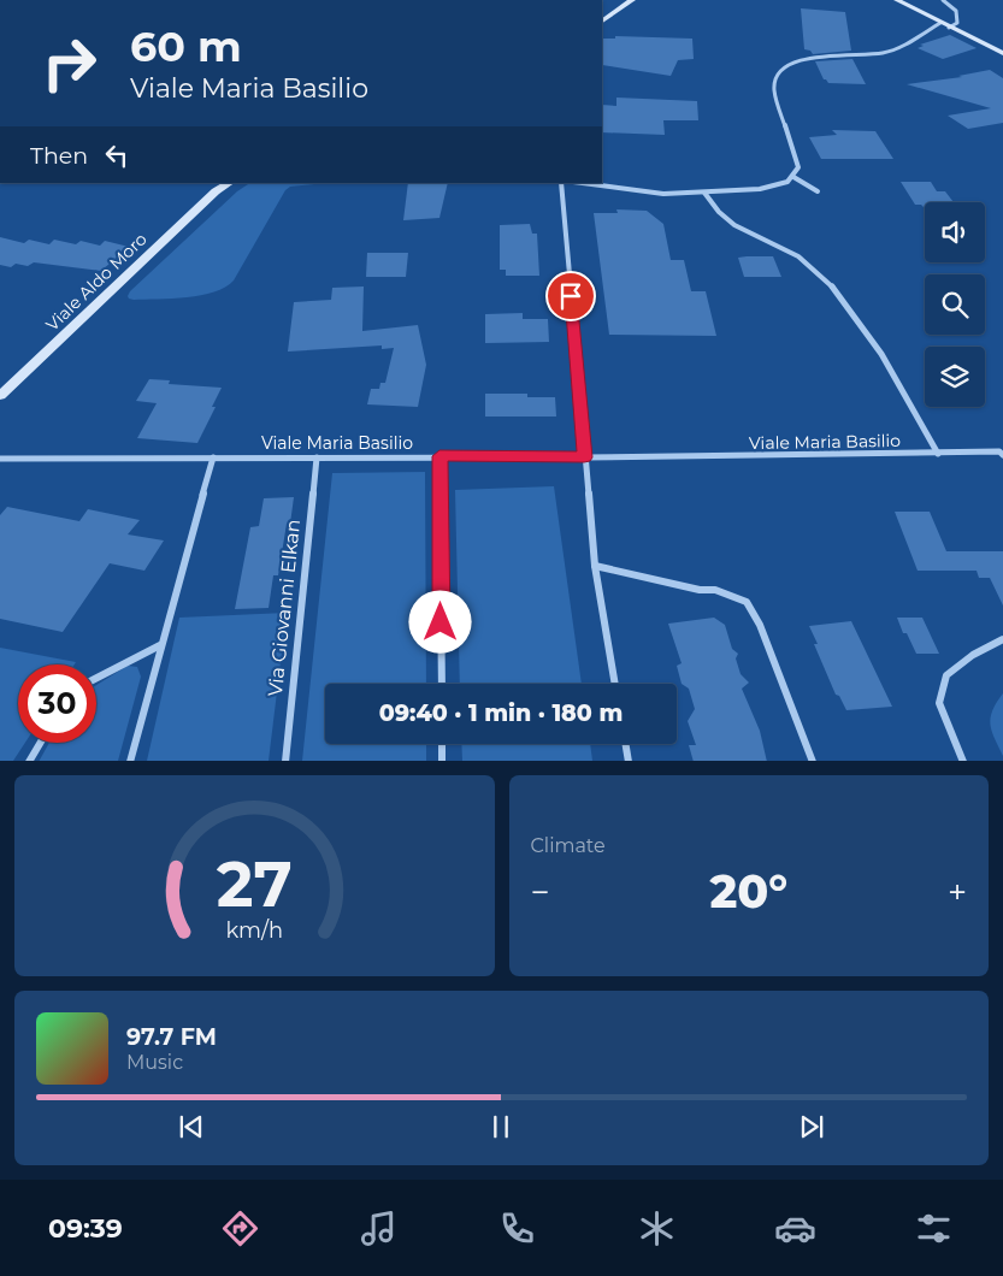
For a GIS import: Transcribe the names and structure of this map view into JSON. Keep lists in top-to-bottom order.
{
  "streets": {
    "main road": ["Viale Aldo Moro"],
    "street": ["Viale Maria Basilio", "Via Giovanni Elkan"]
  },
  "crossings": [
    ["Viale Maria Basilio", "Via Giovanni Elkan"]
  ],
  "page": {
    "turn": ["60 m", "Viale Maria Basilio"],
    "then": "Then",
    "limit": "30",
    "trip": "09:40 · 1 min · 180 m",
    "tile": "Climate",
    "heat": ["−", "20°", "+"],
    "song": ["97.7 FM", "Music"],
    "tabs": "09:39",
    "gauge": ["27", "km/h"]
  }
}
